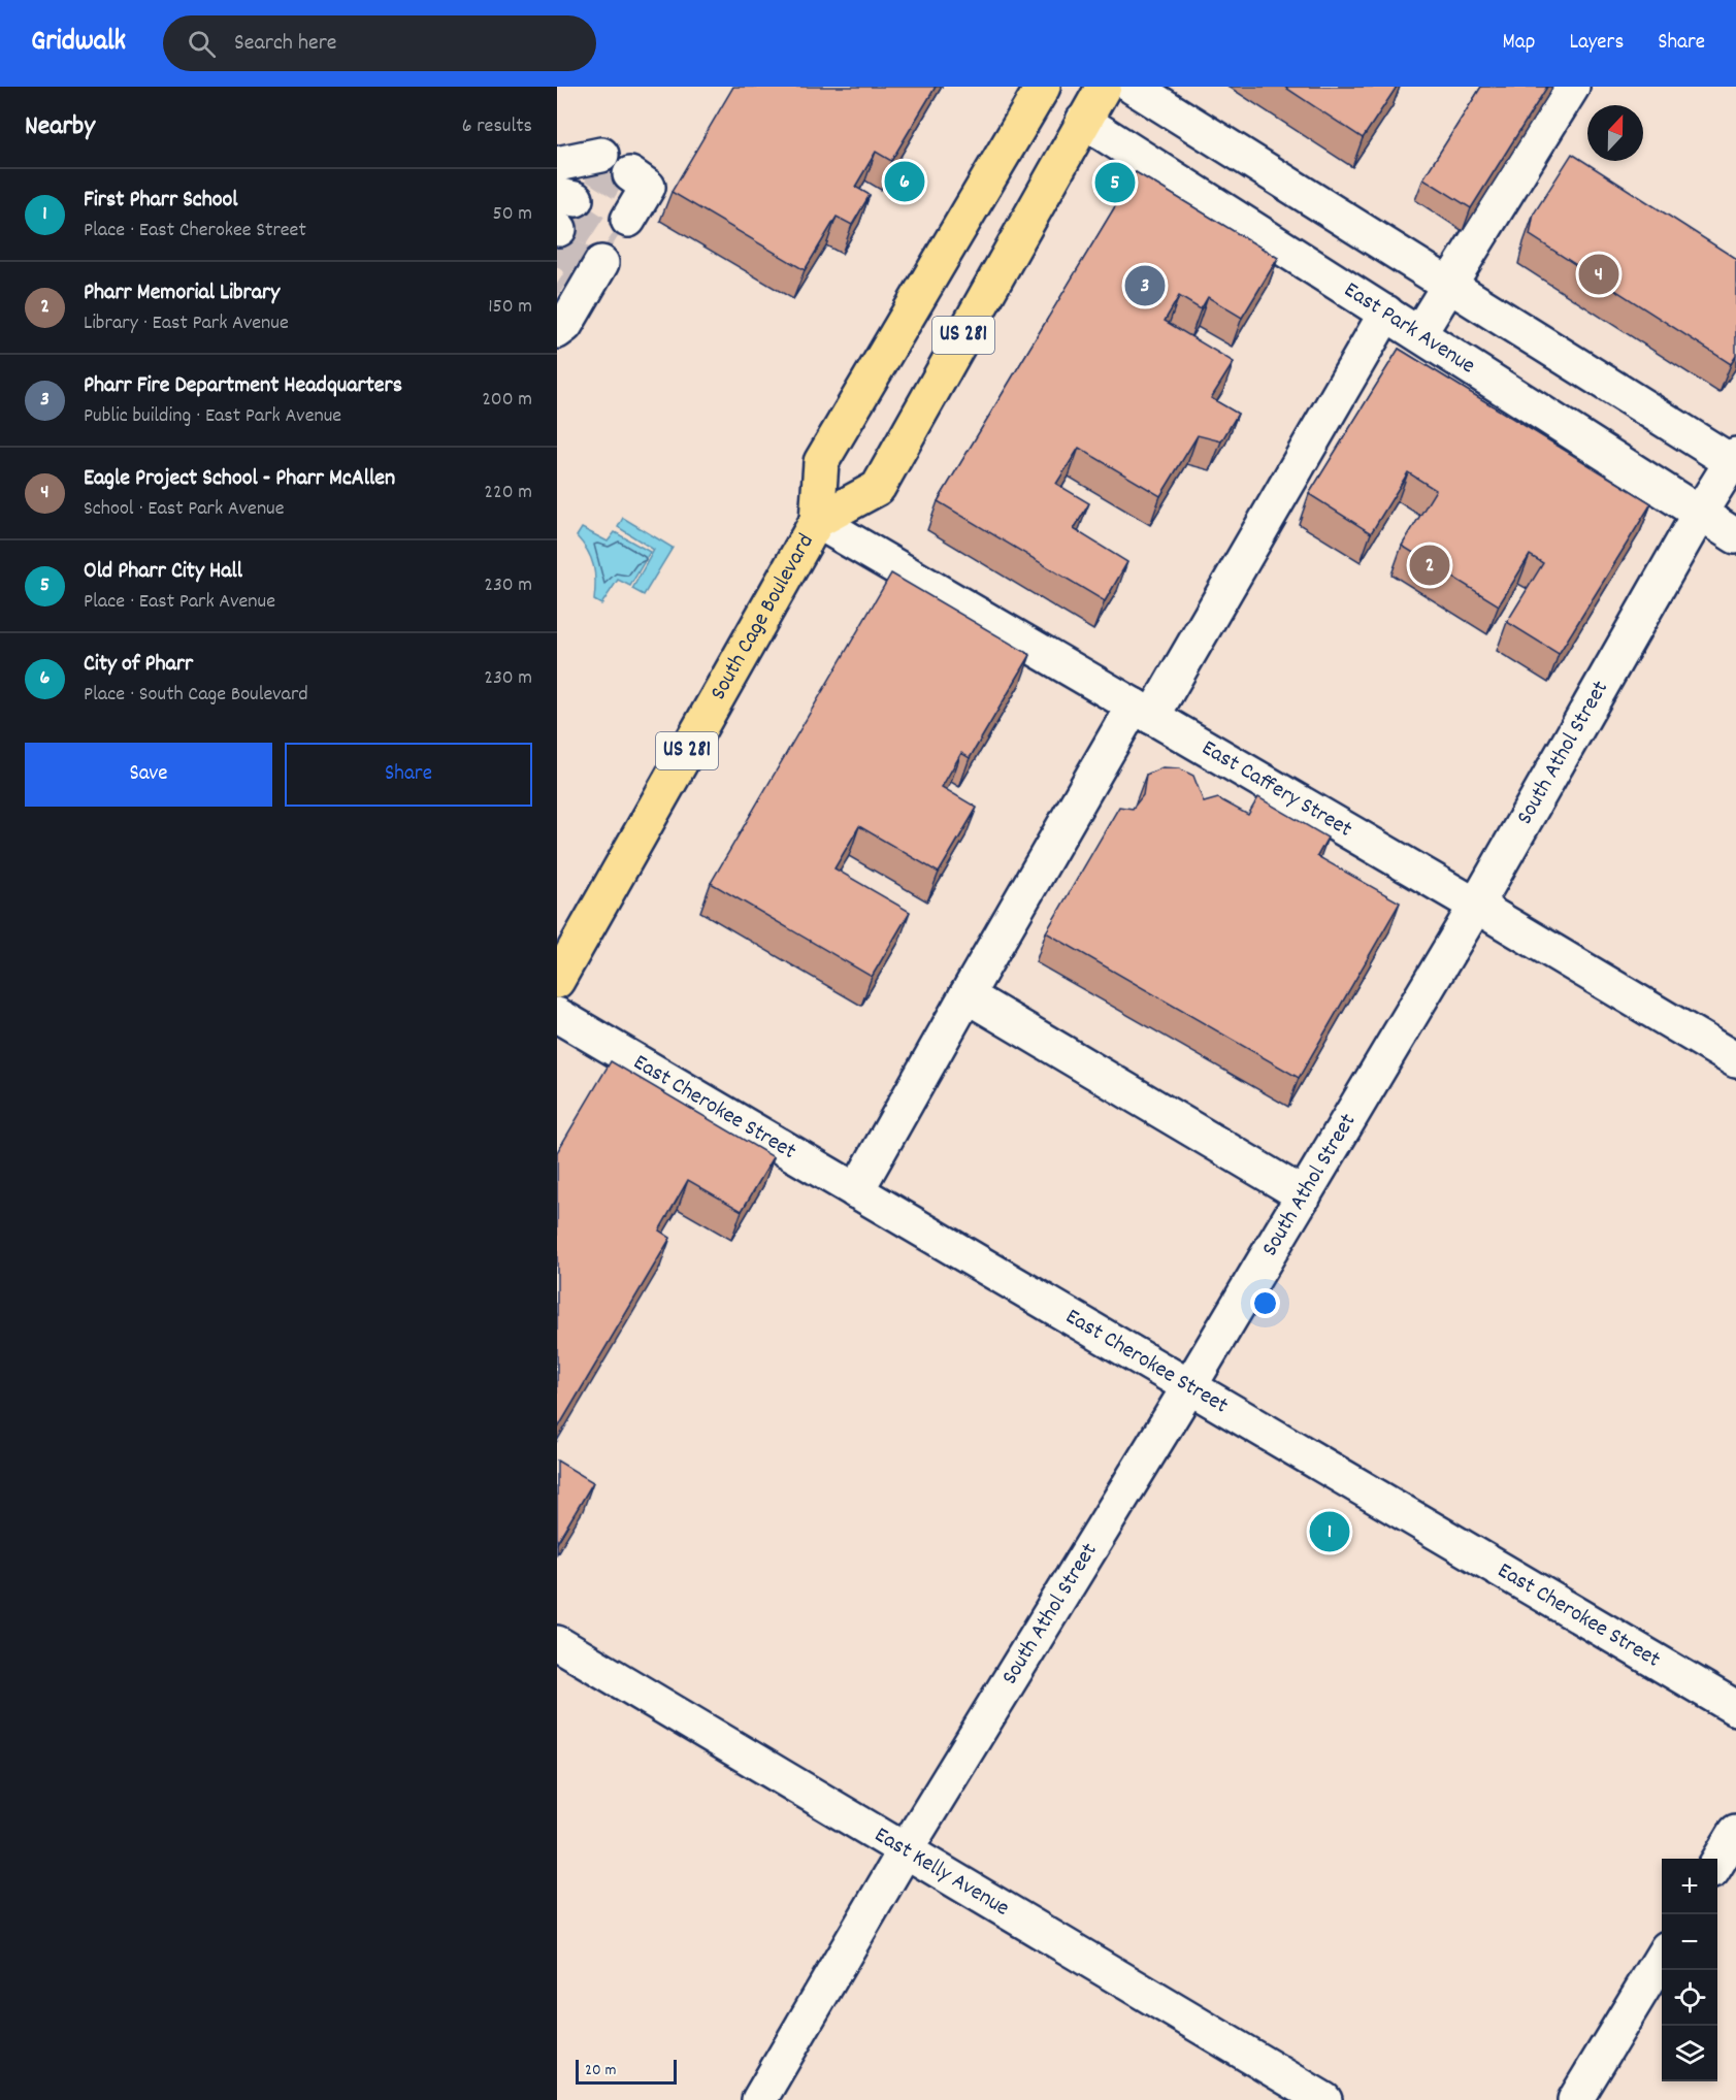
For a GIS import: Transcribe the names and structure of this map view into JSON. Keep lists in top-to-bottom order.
{
  "streets": {
    "main road": ["US 281", "South Cage Boulevard"],
    "street": [
      "East Park Avenue",
      "South Athol Street",
      "East Caffery Street",
      "East Cherokee Street",
      "East Kelly Avenue"
    ]
  },
  "crossings": [
    ["East Park Avenue", "South Cage Boulevard"],
    ["East Park Avenue", "South Athol Street"],
    ["South Cage Boulevard", "East Caffery Street"],
    ["South Athol Street", "East Caffery Street"],
    ["South Athol Street", "East Cherokee Street"],
    ["South Athol Street", "East Kelly Avenue"]
  ],
  "scale_bar": "20 m",
  "north": "top",
  "page": {
    "header": "Gridwalk",
    "search": "Search here",
    "nav": ["Map", "Layers", "Share"],
    "heading": ["Nearby", "6 results"],
    "pins": [
      "6",
      "5",
      "4",
      "3",
      "2",
      "1"
    ],
    "list": [
      {
        "mark": "1",
        "name": "First Pharr School",
        "note": "Place · East Cherokee Street",
        "value": "50 m"
      },
      {
        "mark": "2",
        "name": "Pharr Memorial Library",
        "note": "Library · East Park Avenue",
        "value": "150 m"
      },
      {
        "mark": "3",
        "name": "Pharr Fire Department Headquarters",
        "note": "Public building · East Park Avenue",
        "value": "200 m"
      },
      {
        "mark": "4",
        "name": "Eagle Project School - Pharr McAllen",
        "note": "School · East Park Avenue",
        "value": "220 m"
      },
      {
        "mark": "5",
        "name": "Old Pharr City Hall",
        "note": "Place · East Park Avenue",
        "value": "230 m"
      },
      {
        "mark": "6",
        "name": "City of Pharr",
        "note": "Place · South Cage Boulevard",
        "value": "230 m"
      }
    ],
    "buttons": ["Save", "Share"],
    "map_buttons": ["+", "−"],
    "scale": "20 m"
  }
}
